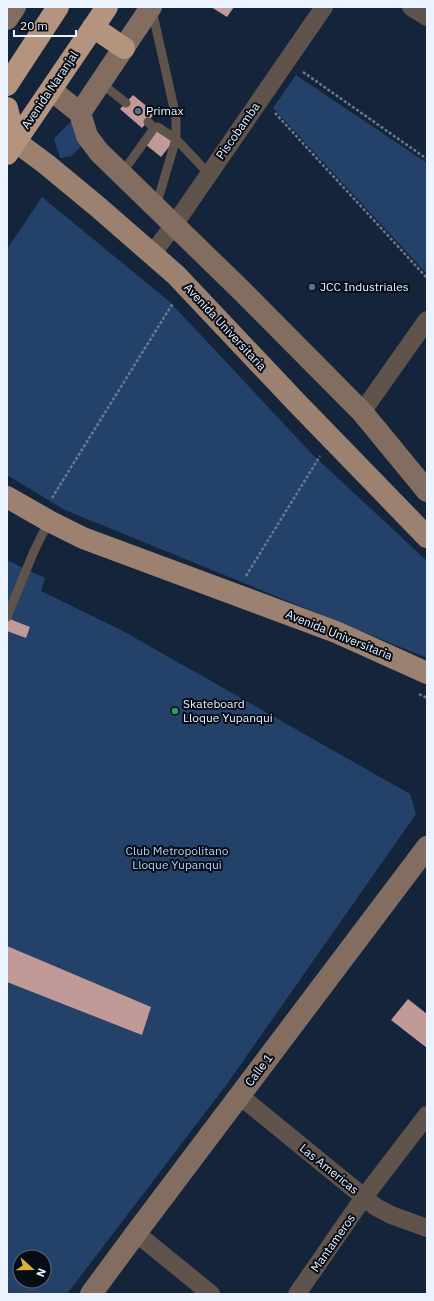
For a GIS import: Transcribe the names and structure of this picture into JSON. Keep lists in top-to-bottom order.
{
  "streets": {
    "highway": ["Avenida Naranjal"],
    "main road": ["Avenida Universitaria", "Calle 1"],
    "street": ["Piscobamba", "Las Americas", "Mantameros"]
  },
  "crossings": [
    ["Avenida Naranjal", "Avenida Universitaria"],
    ["Piscobamba", "Avenida Universitaria"],
    ["Calle 1", "Las Americas"],
    ["Las Americas", "Mantameros"]
  ],
  "parks": ["Club Metropolitano Lloque Yupanqui"],
  "places": ["Primax", "JCC Industriales", "Skateboard Lloque Yupanqui"],
  "scale_bar": "20 m",
  "north": "right"
}
